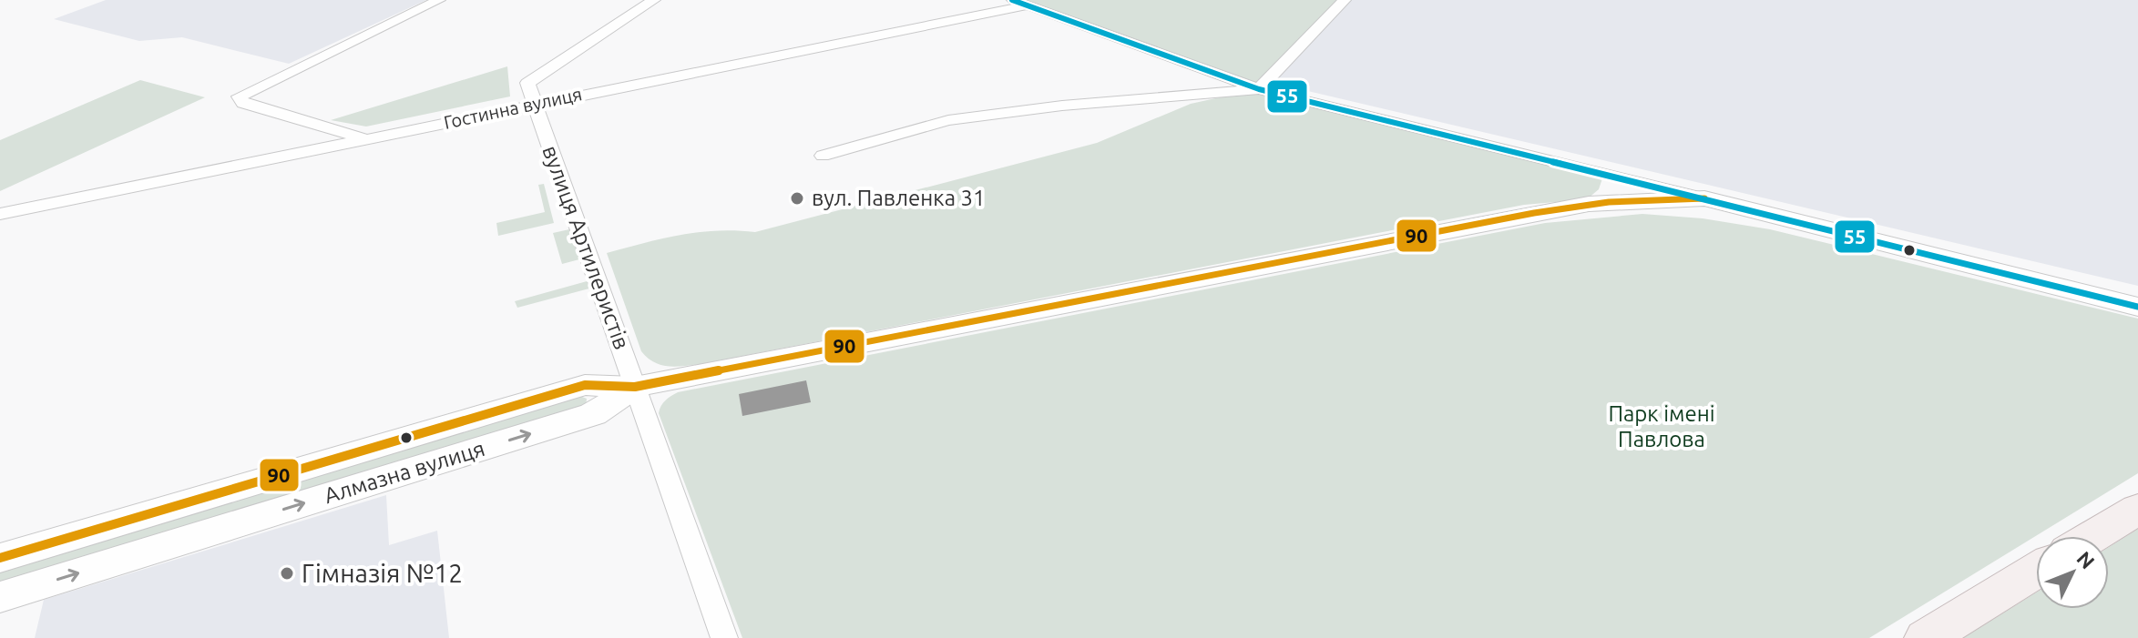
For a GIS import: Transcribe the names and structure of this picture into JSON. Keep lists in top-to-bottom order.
{
  "streets": {
    "street": ["Гостинна вулиця", "вулиця Артилеристів", "Алмазна вулиця"]
  },
  "crossings": [
    ["Гостинна вулиця", "вулиця Артилеристів"],
    ["вулиця Артилеристів", "Алмазна вулиця"]
  ],
  "parks": ["Парк імені Павлова"],
  "places": ["вул. Павленка 31", "Гімназія №12"],
  "lines": ["transit line 55", "transit line 90"],
  "north": "top right"
}
